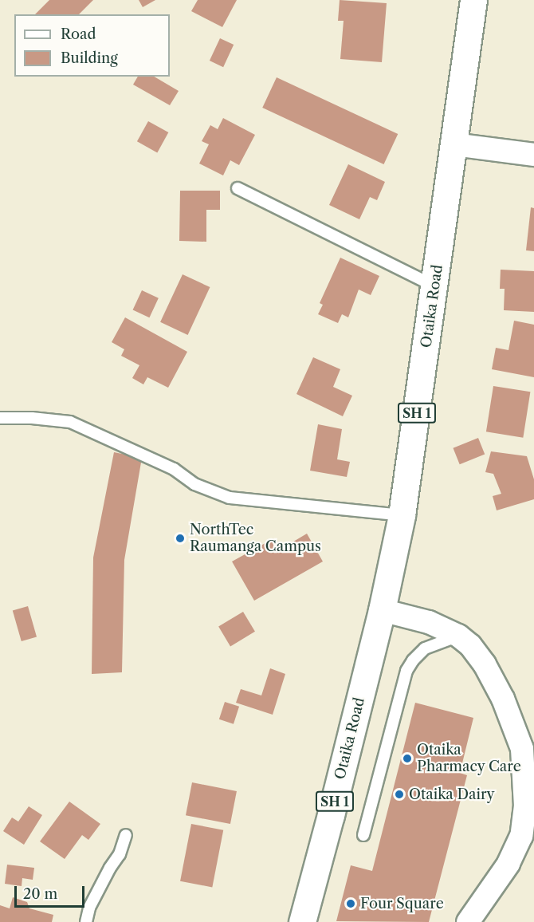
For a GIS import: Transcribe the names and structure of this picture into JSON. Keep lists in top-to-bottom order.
{
  "streets": {
    "highway": ["Otaika Road", "SH 1"]
  },
  "places": [
    "NorthTec Raumanga Campus",
    "Otaika Pharmacy Care",
    "Otaika Dairy",
    "Four Square"
  ],
  "legend": ["Road", "Building"],
  "scale_bar": "20 m"
}
